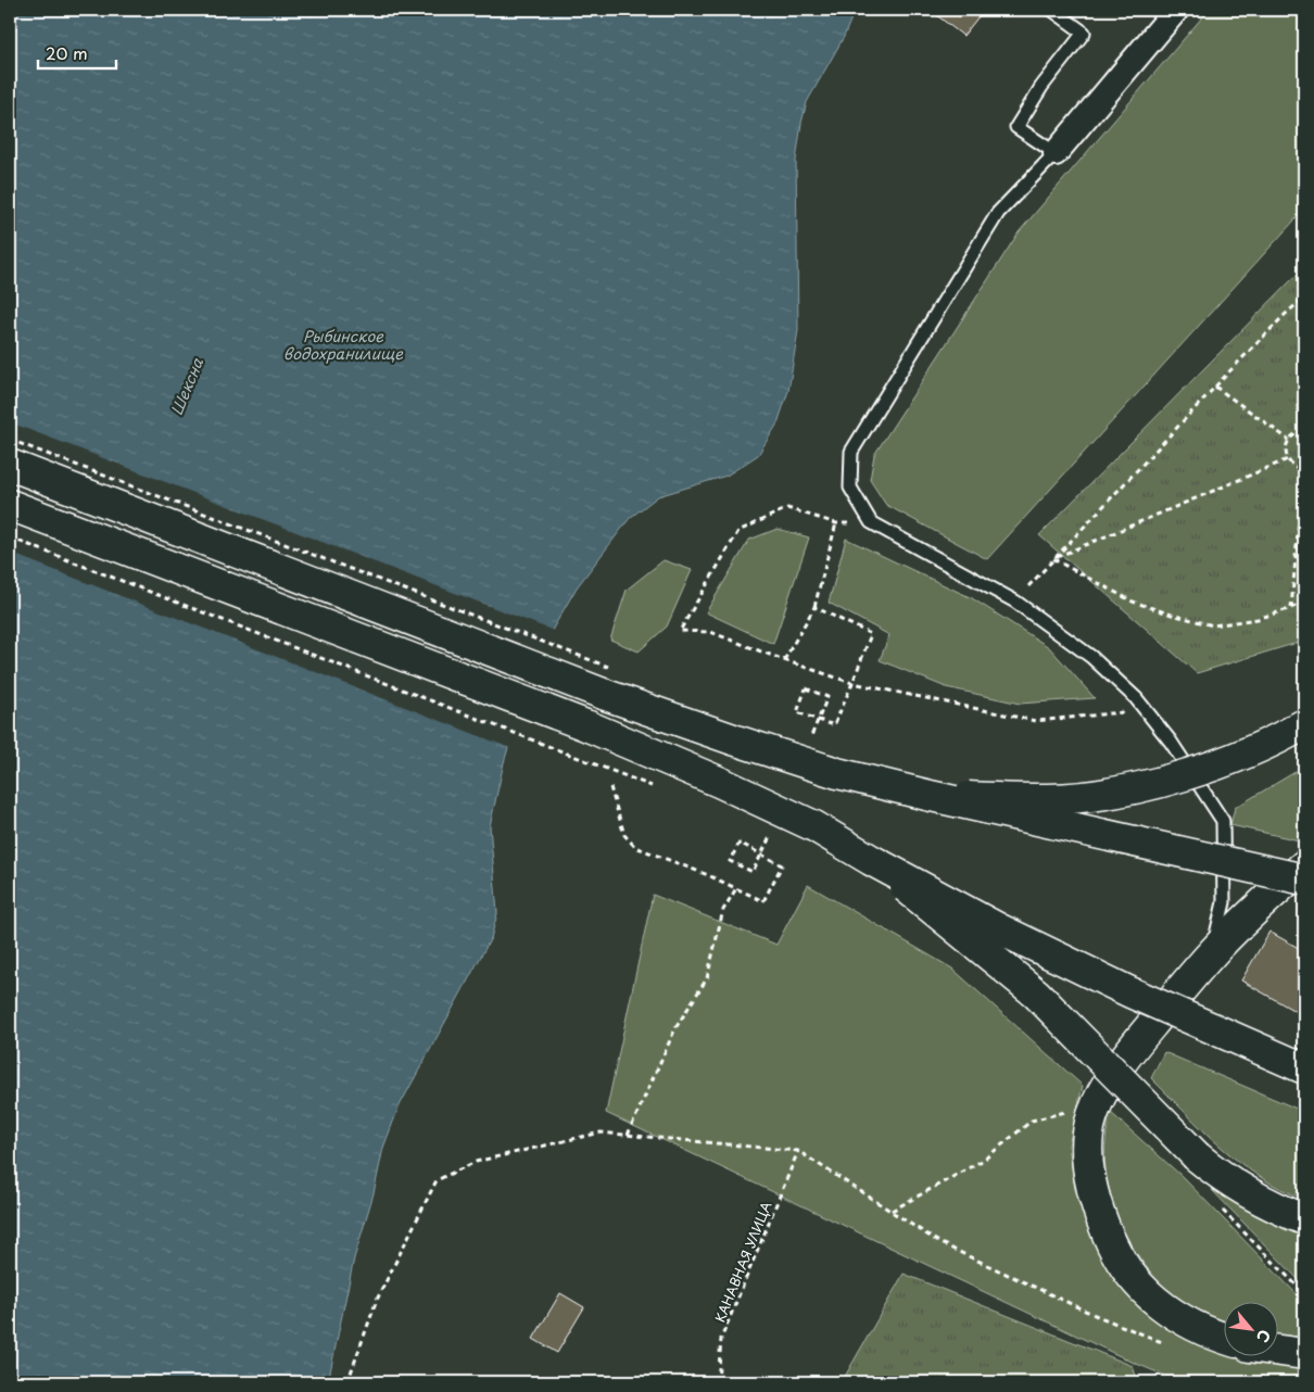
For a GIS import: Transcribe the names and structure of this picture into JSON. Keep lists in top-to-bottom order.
{
  "streets": {
    "path": ["КАНАВНАЯ УЛИЦА"]
  },
  "water": ["Рыбинское водохранилище", "Шексна"],
  "scale_bar": "20 m",
  "north": "bottom right"
}
